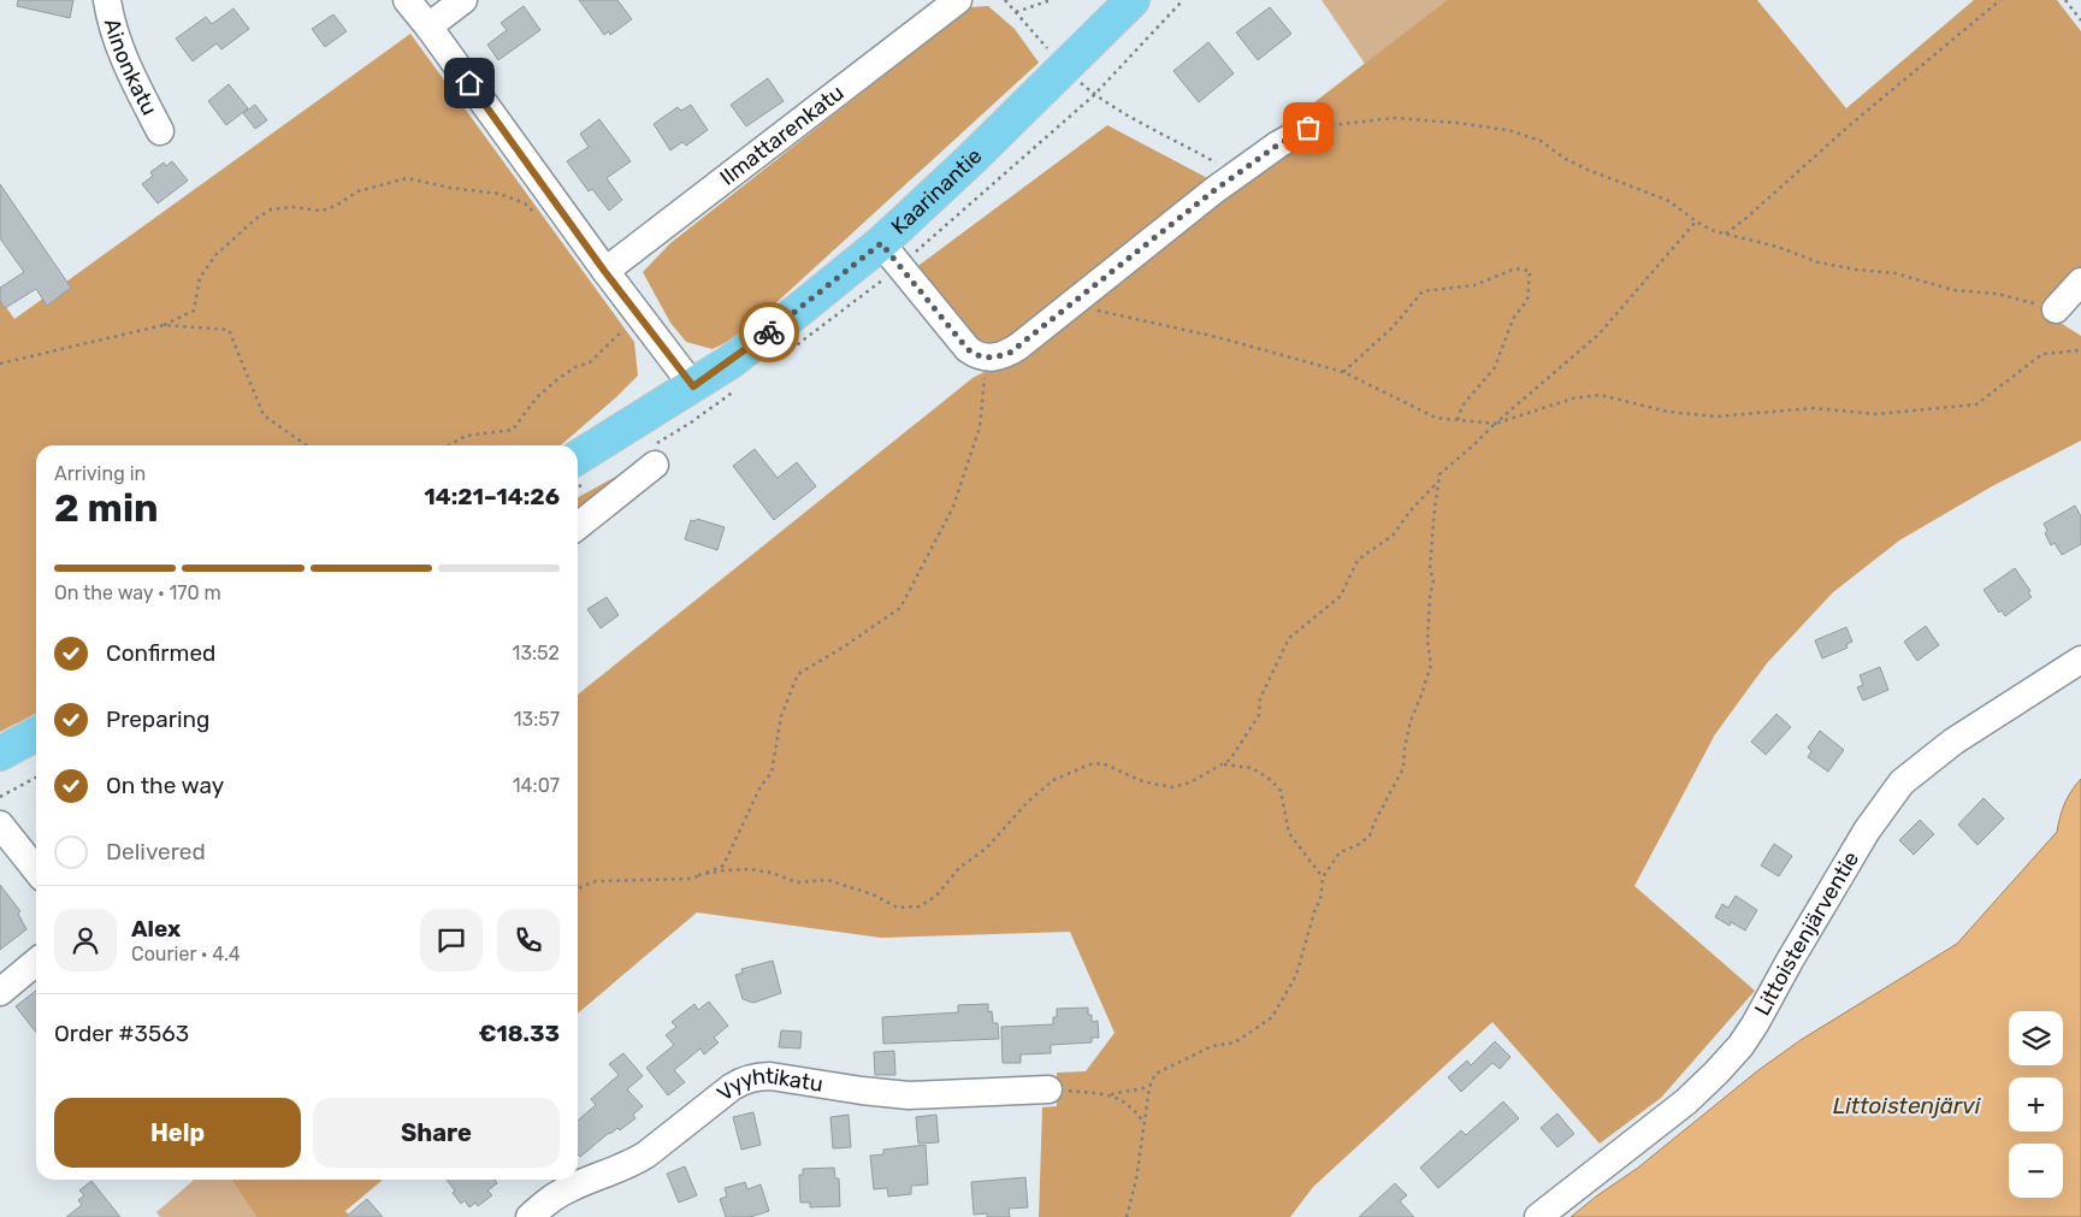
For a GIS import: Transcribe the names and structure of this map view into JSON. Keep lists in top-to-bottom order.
{
  "streets": {
    "main road": ["Kaarinantie"],
    "street": [
      "Ainonkatu",
      "Ilmattarenkatu",
      "Littoistenjärventie",
      "Vyyhtikatu"
    ]
  },
  "water": ["Littoistenjärvi"],
  "page": {
    "heading": ["2 min", "Arriving in", "14:21–14:26"],
    "panel": [
      "Alex",
      "Courier · 4.4",
      "Order #3563",
      "€18.33"
    ],
    "bar": "On the way · 170 m",
    "list": [
      ["Confirmed", "13:52"],
      ["Preparing", "13:57"],
      ["On the way", "14:07"],
      "Delivered"
    ],
    "map_buttons": ["+", "−"],
    "buttons": ["Help", "Share"]
  }
}
